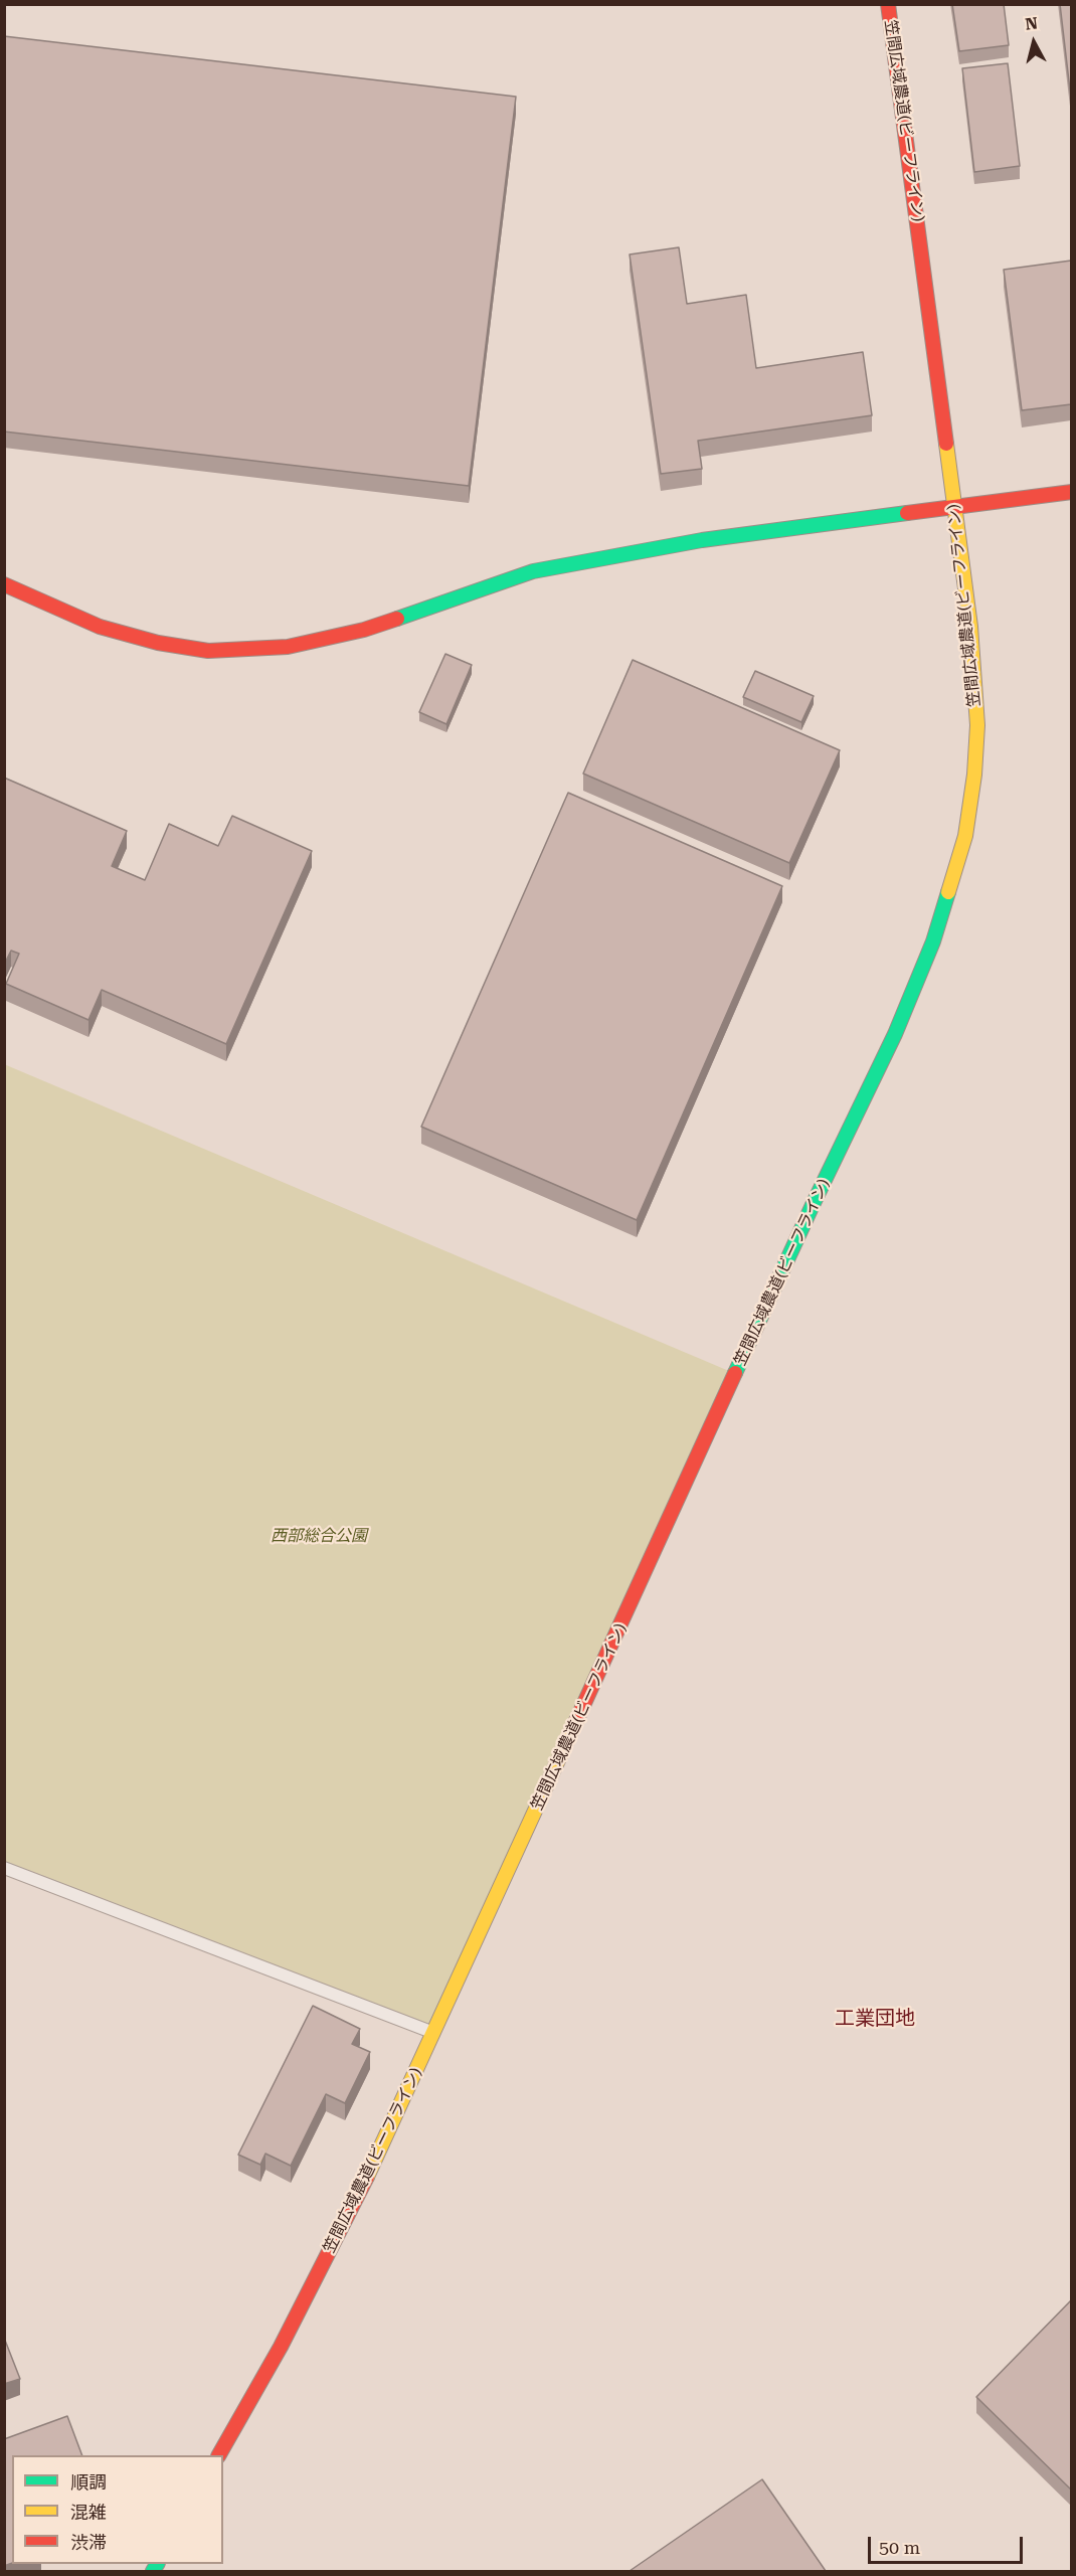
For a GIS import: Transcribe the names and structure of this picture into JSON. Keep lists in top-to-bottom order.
{
  "streets": {
    "street": ["笠間広域農道(ビーフライン)"]
  },
  "districts": ["工業団地"],
  "parks": ["西部総合公園"],
  "legend": ["順調", "混雑", "渋滞"],
  "scale_bar": "50 m",
  "north": "top"
}
